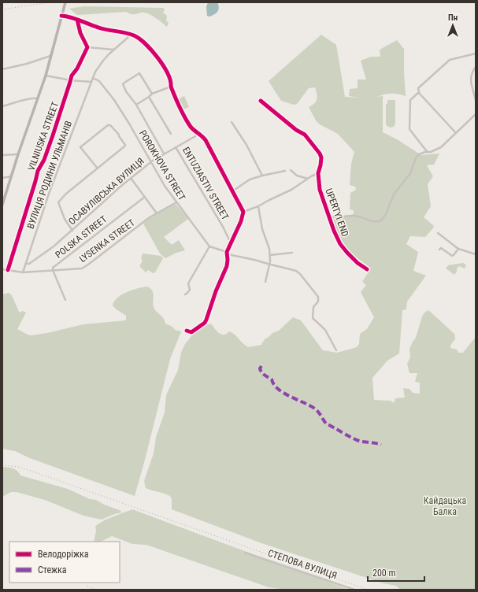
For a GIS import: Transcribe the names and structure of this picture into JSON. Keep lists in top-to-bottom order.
{
  "streets": {
    "street": [
      "VILNIUSKA STREET",
      "POROKHOVA STREET",
      "ВУЛИЦЯ РОДИНИ УЛЬМАНІВ",
      "ENTUZIASTIV STREET",
      "ОСАВУЛІВСЬКА ВУЛИЦЯ",
      "UPERTYI END",
      "POLSKA STREET",
      "LYSENKA STREET",
      "СТЕПОВА ВУЛИЦЯ"
    ]
  },
  "crossings": [
    ["VILNIUSKA STREET", "LYSENKA STREET"],
    ["POROKHOVA STREET", "ВУЛИЦЯ РОДИНИ УЛЬМАНІВ"],
    ["POROKHOVA STREET", "ОСАВУЛІВСЬКА ВУЛИЦЯ"],
    ["POROKHOVA STREET", "LYSENKA STREET"],
    ["ВУЛИЦЯ РОДИНИ УЛЬМАНІВ", "ОСАВУЛІВСЬКА ВУЛИЦЯ"],
    ["ВУЛИЦЯ РОДИНИ УЛЬМАНІВ", "LYSENKA STREET"],
    ["ENTUZIASTIV STREET", "ОСАВУЛІВСЬКА ВУЛИЦЯ"],
    ["POLSKA STREET", "LYSENKA STREET"]
  ],
  "parks": ["Кайдацька Балка"],
  "legend": ["Велодоріжка", "Стежка"],
  "scale_bar": "200 m",
  "north": "top"
}
